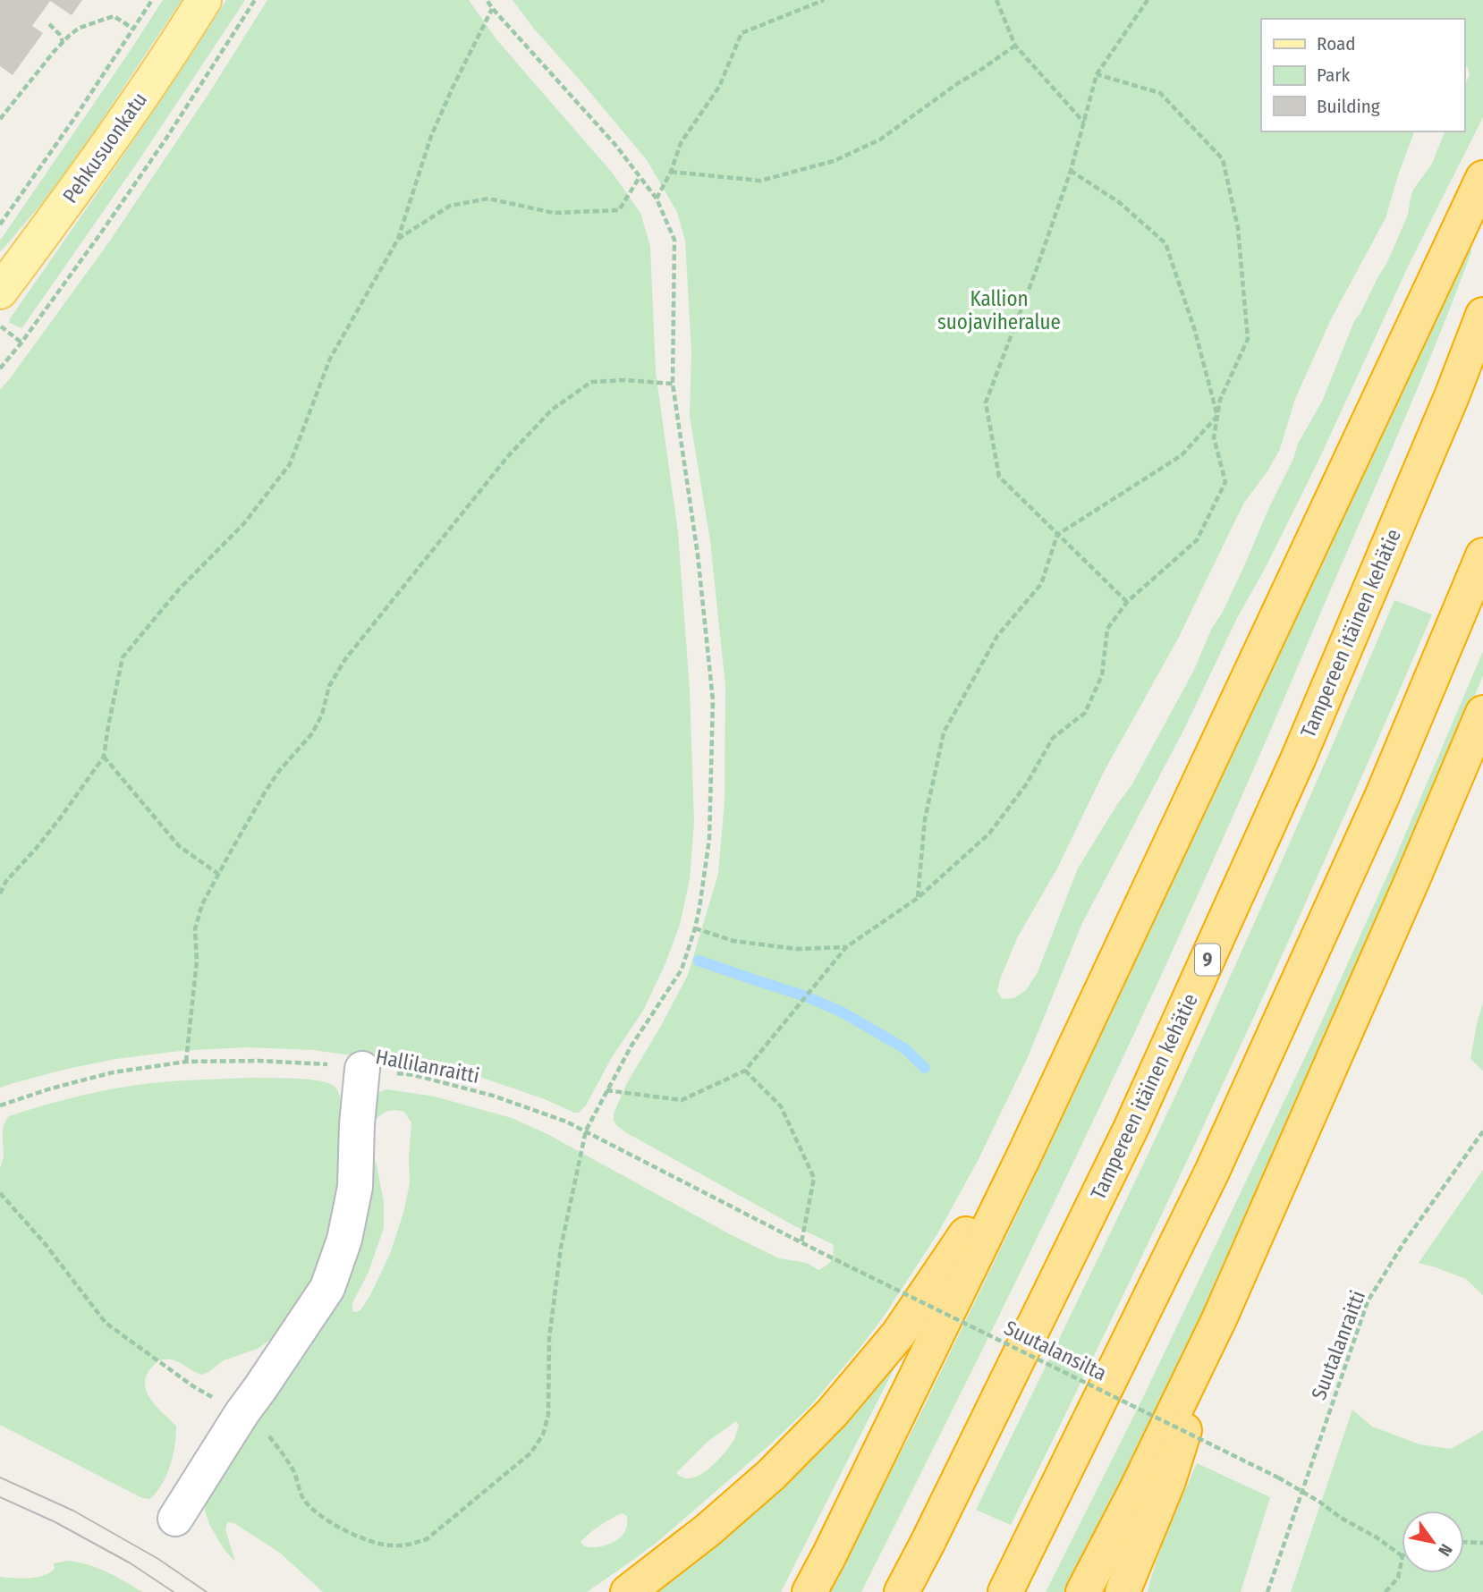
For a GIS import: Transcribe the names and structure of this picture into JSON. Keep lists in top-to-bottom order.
{
  "streets": {
    "highway": ["Tampereen itäinen kehätie", "9"],
    "main road": ["Pehkusuonkatu"],
    "path": ["Hallilanraitti", "Suutalanraitti", "Suutalansilta"]
  },
  "crossings": [
    ["Hallilanraitti", "Suutalansilta"],
    ["Suutalanraitti", "Suutalansilta"]
  ],
  "parks": ["Kallion suojaviheralue"],
  "legend": ["Road", "Park", "Building"],
  "north": "bottom right"
}
